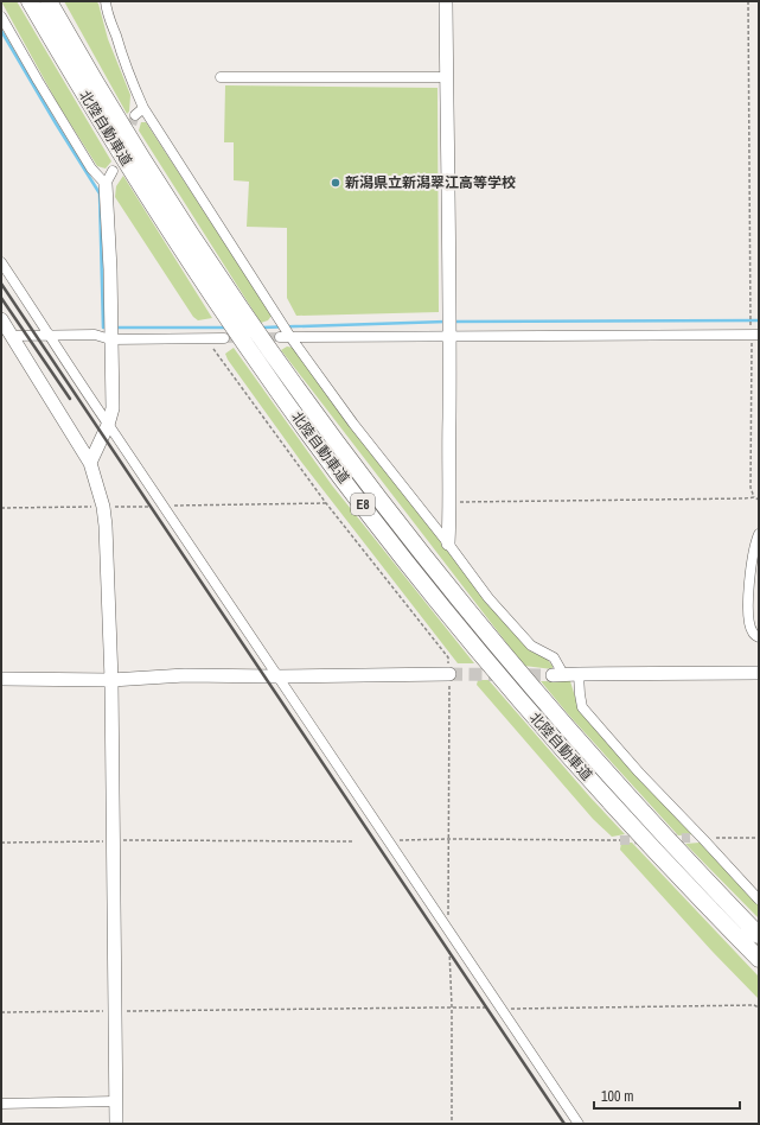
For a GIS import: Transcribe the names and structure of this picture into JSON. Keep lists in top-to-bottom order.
{
  "streets": {
    "highway": ["北陸自動車道", "E8"]
  },
  "places": ["新潟県立新潟翠江高等学校"],
  "scale_bar": "100 m"
}
